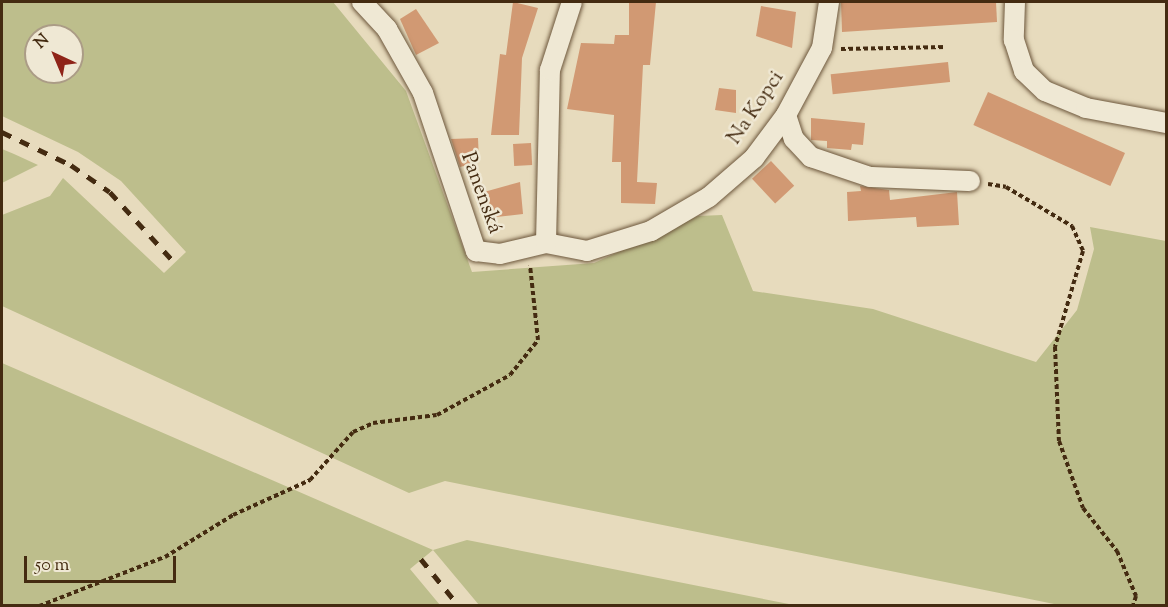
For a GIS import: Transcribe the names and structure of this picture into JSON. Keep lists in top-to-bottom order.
{
  "streets": {
    "street": ["Na Kopci", "Panenská"]
  },
  "crossings": [
    ["Na Kopci", "Panenská"]
  ],
  "scale_bar": "50 m",
  "north": "top left"
}
